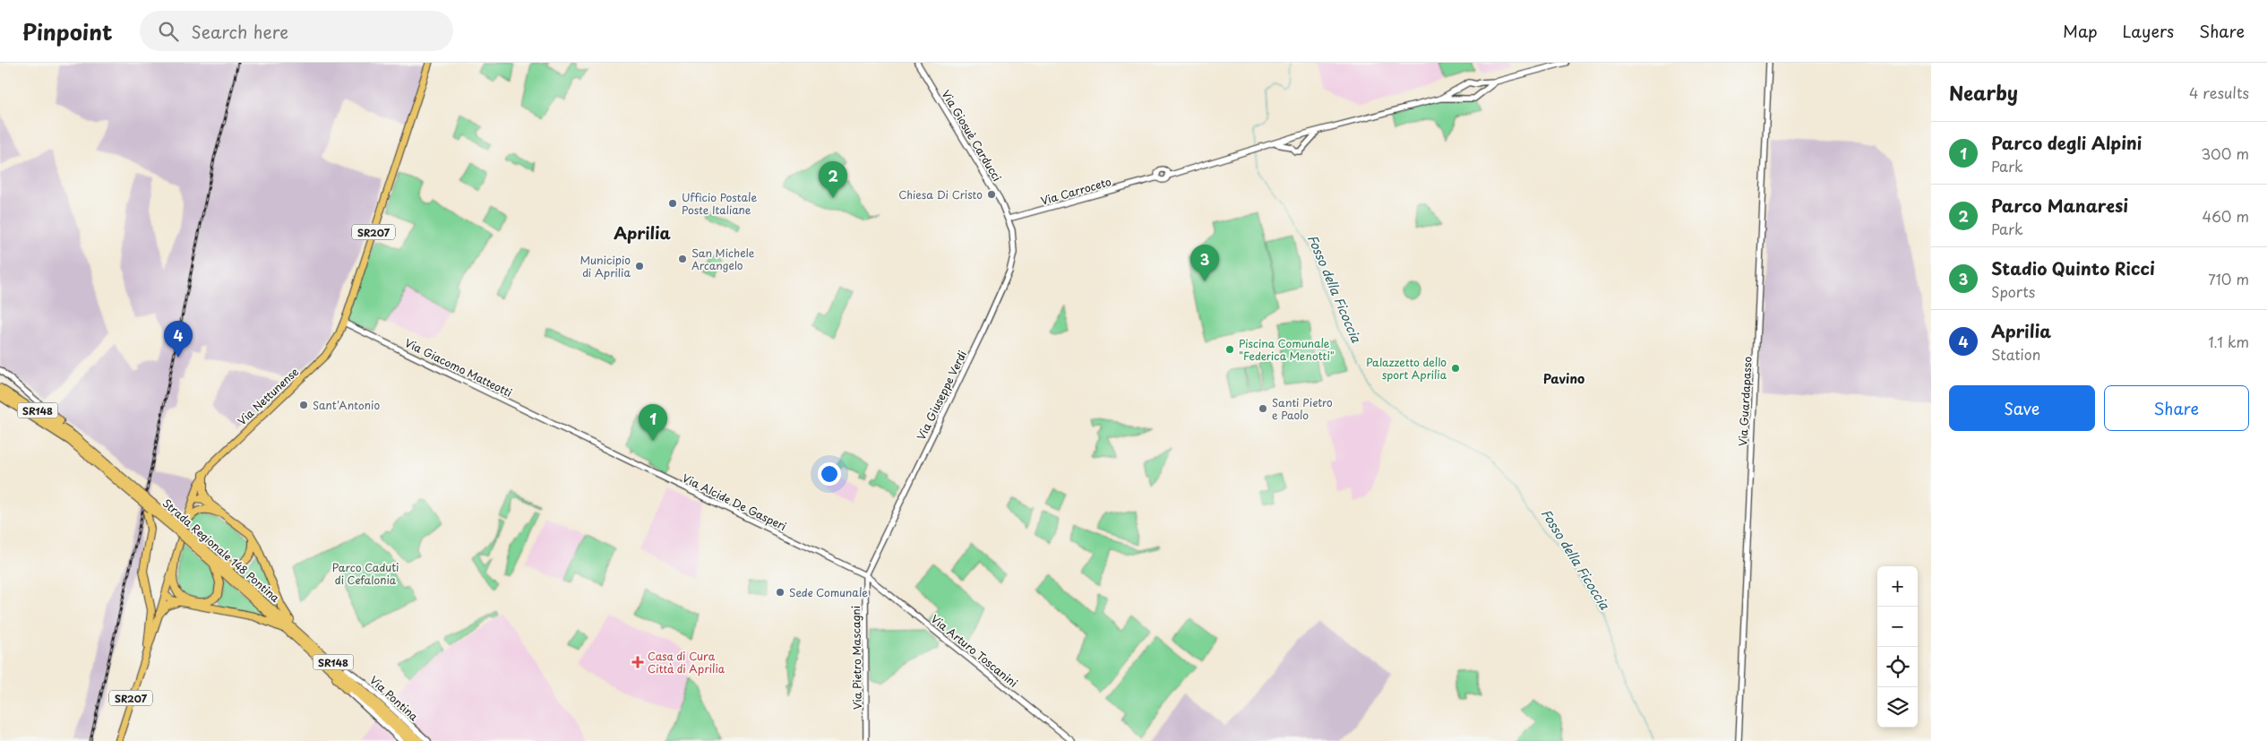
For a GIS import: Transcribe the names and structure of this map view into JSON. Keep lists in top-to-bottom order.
{
  "streets": {
    "highway": ["SR148", "Strada Regionale 148 Pontina"],
    "main road": ["SR207", "Via Nettunense"],
    "street": [
      "Via Giosuè Carducci",
      "Via Carroceto",
      "Via Giacomo Matteotti",
      "Via Giuseppe Verdi",
      "Via Guardapasso",
      "Via Alcide De Gasperi",
      "Via Arturo Toscanini",
      "Via Pietro Mascagni",
      "Via Pontina"
    ]
  },
  "crossings": [
    ["Via Giosuè Carducci", "Via Carroceto"],
    ["Via Giosuè Carducci", "Via Giuseppe Verdi"],
    ["Via Carroceto", "Via Giuseppe Verdi"],
    ["SR207", "Via Nettunense"],
    ["Via Giacomo Matteotti", "Via Nettunense"],
    ["Via Giacomo Matteotti", "Via Alcide De Gasperi"],
    ["Via Giuseppe Verdi", "Via Alcide De Gasperi"],
    ["Via Giuseppe Verdi", "Via Arturo Toscanini"],
    ["Via Giuseppe Verdi", "Via Pietro Mascagni"],
    ["Via Nettunense", "Strada Regionale 148 Pontina"],
    ["Via Alcide De Gasperi", "Via Arturo Toscanini"],
    ["Via Alcide De Gasperi", "Via Pietro Mascagni"],
    ["Via Arturo Toscanini", "Via Pietro Mascagni"]
  ],
  "districts": ["Aprilia", "Pavino"],
  "water": ["Fosso della Ficoccia"],
  "parks": ["Parco Caduti di Cefalonia"],
  "places": {
    "other": [
      "Chiesa Di Cristo",
      "Ufficio Postale Poste Italiane",
      "San Michele Arcangelo",
      "Municipio di Aprilia",
      "Piscina Comunale \"Federica Menotti\"",
      "Palazzetto dello sport Aprilia",
      "Sant'Antonio",
      "Santi Pietro e Paolo",
      "Sede Comunale"
    ],
    "health": ["Casa di Cura Città di Aprilia"]
  },
  "page": {
    "header": "Pinpoint",
    "search": "Search here",
    "nav": ["Map", "Layers", "Share"],
    "heading": ["Nearby", "4 results"],
    "list": [
      {
        "mark": "1",
        "name": "Parco degli Alpini",
        "note": "Park",
        "value": "300 m"
      },
      {
        "mark": "2",
        "name": "Parco Manaresi",
        "note": "Park",
        "value": "460 m"
      },
      {
        "mark": "3",
        "name": "Stadio Quinto Ricci",
        "note": "Sports",
        "value": "710 m"
      },
      {
        "mark": "4",
        "name": "Aprilia",
        "note": "Station",
        "value": "1.1 km"
      }
    ],
    "pins": [
      "2",
      "3",
      "4",
      "1"
    ],
    "buttons": ["Save", "Share"],
    "map_buttons": ["+", "−"]
  }
}
